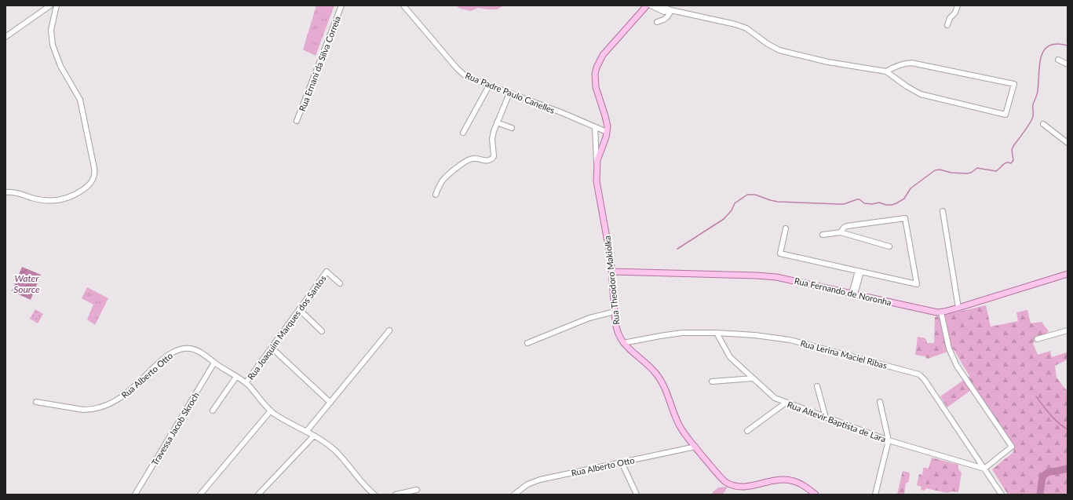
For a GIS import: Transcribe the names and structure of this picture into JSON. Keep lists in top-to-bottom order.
{
  "streets": {
    "main road": ["Rua Theodoro Makiolka", "Rua Fernando de Noronha"],
    "street": [
      "Rua Ernani da Silva Correia",
      "Rua Padre Paulo Canelles",
      "Rua Joaquim Marques dos Santos",
      "Rua Lerina Maciel Ribas",
      "Rua Alberto Otto",
      "Rua Altevir Baptista de Lara",
      "Travessa Jacob Skroch"
    ]
  },
  "crossings": [
    ["Rua Padre Paulo Canelles", "Rua Theodoro Makiolka"],
    ["Rua Theodoro Makiolka", "Rua Fernando de Noronha"],
    ["Rua Theodoro Makiolka", "Rua Lerina Maciel Ribas"],
    ["Rua Theodoro Makiolka", "Rua Alberto Otto"],
    ["Rua Joaquim Marques dos Santos", "Rua Alberto Otto"],
    ["Rua Lerina Maciel Ribas", "Rua Altevir Baptista de Lara"],
    ["Rua Alberto Otto", "Travessa Jacob Skroch"]
  ],
  "water": ["Water Source"]
}
